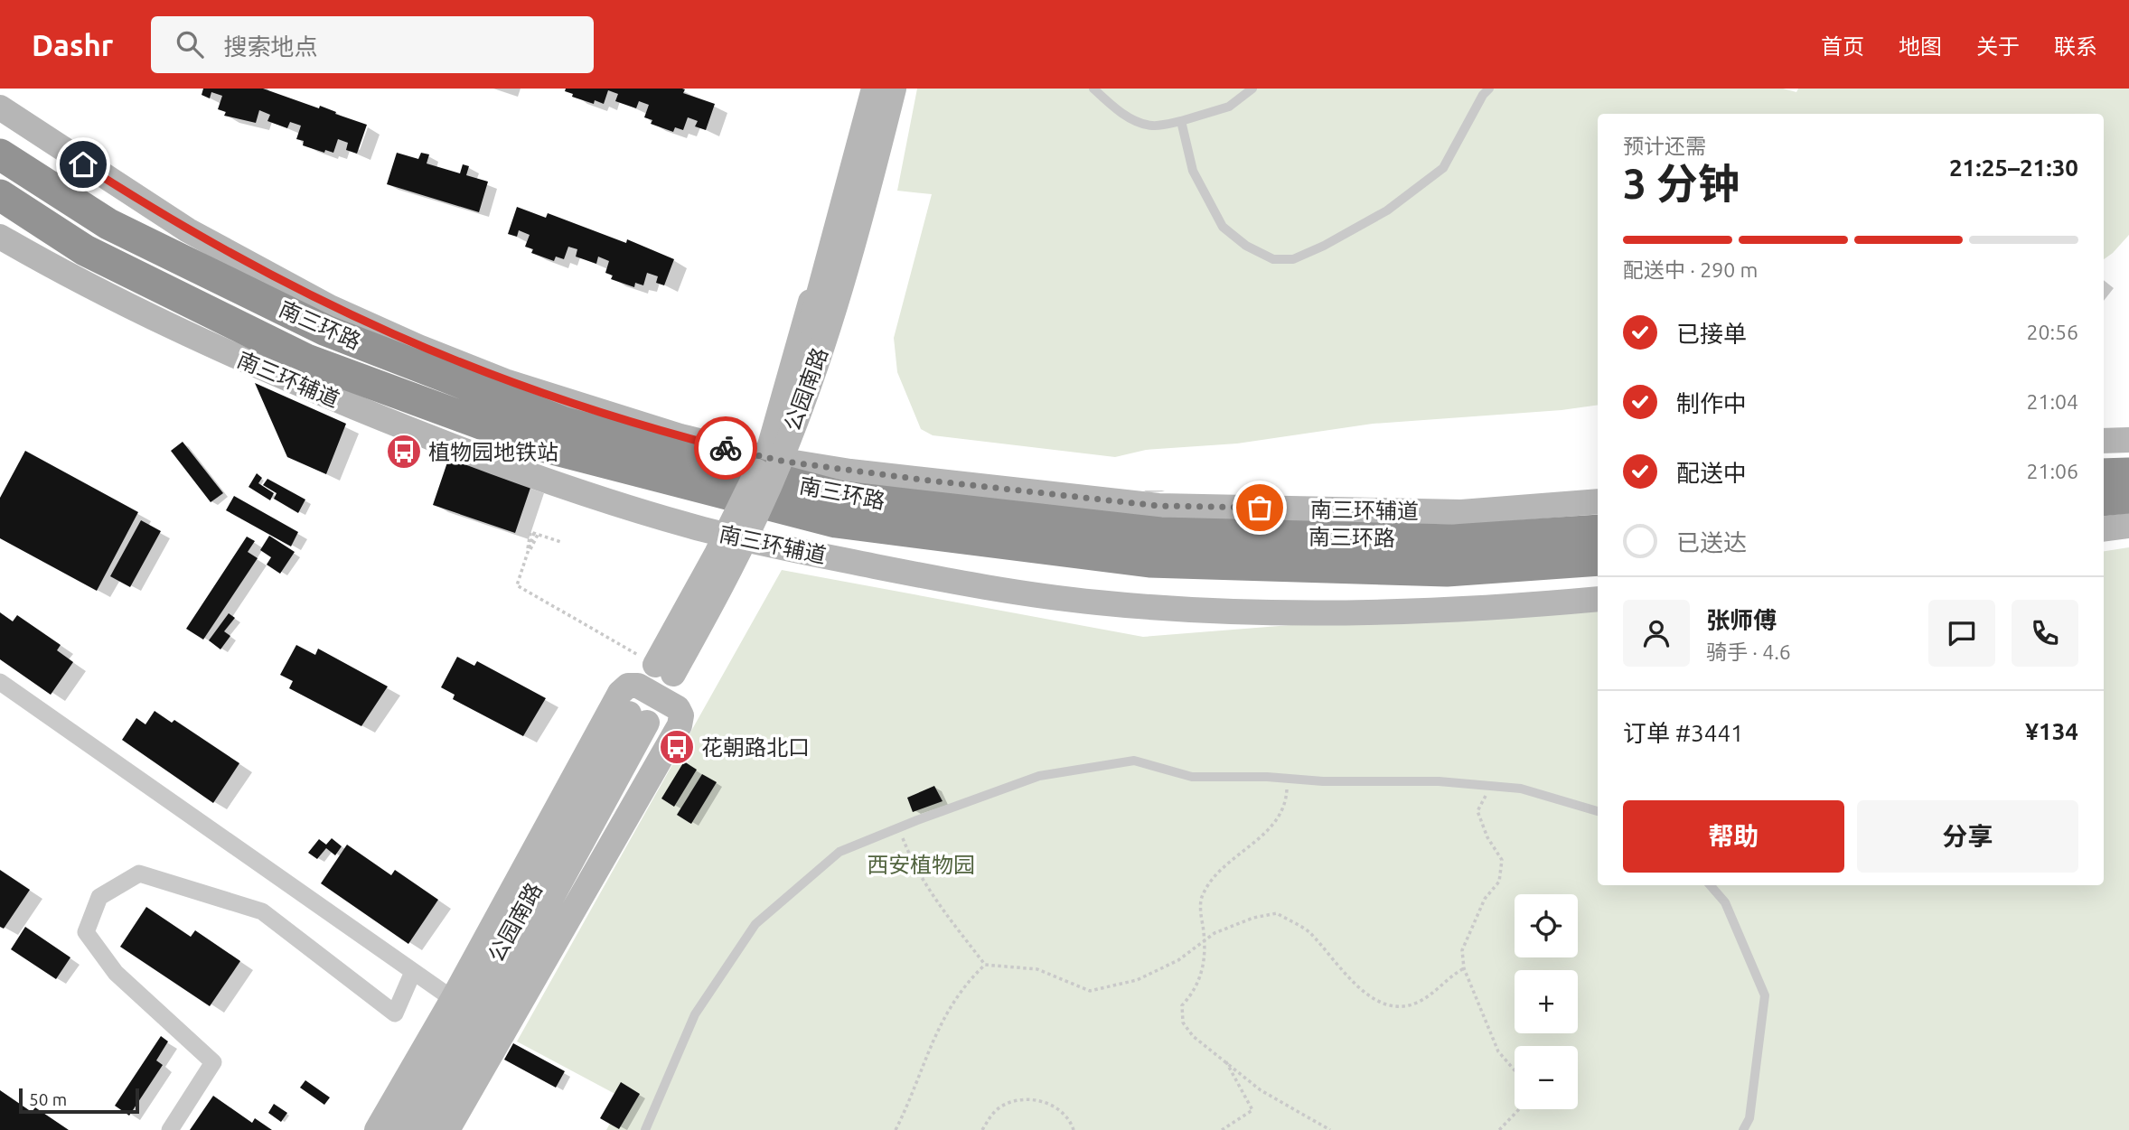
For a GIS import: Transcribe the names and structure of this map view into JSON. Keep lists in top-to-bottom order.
{
  "streets": {
    "highway": ["南三环路"],
    "main road": ["南三环辅道", "公园南路"]
  },
  "parks": ["西安植物园"],
  "places": {
    "bus stop": ["植物园地铁站", "花朝路北口"]
  },
  "scale_bar": "50 m",
  "page": {
    "header": "Dashr",
    "search": "搜索地点",
    "nav": [
      "首页",
      "地图",
      "关于",
      "联系"
    ],
    "heading": ["3 分钟", "预计还需", "21:25–21:30"],
    "panel": [
      "张师傅",
      "骑手 · 4.6",
      "订单 #3441",
      "¥134"
    ],
    "bar": "配送中 · 290 m",
    "list": [
      ["已接单", "20:56"],
      ["制作中", "21:04"],
      ["配送中", "21:06"],
      "已送达"
    ],
    "buttons": ["帮助", "分享"],
    "map_buttons": ["+", "−"],
    "scale": "50 m"
  }
}
